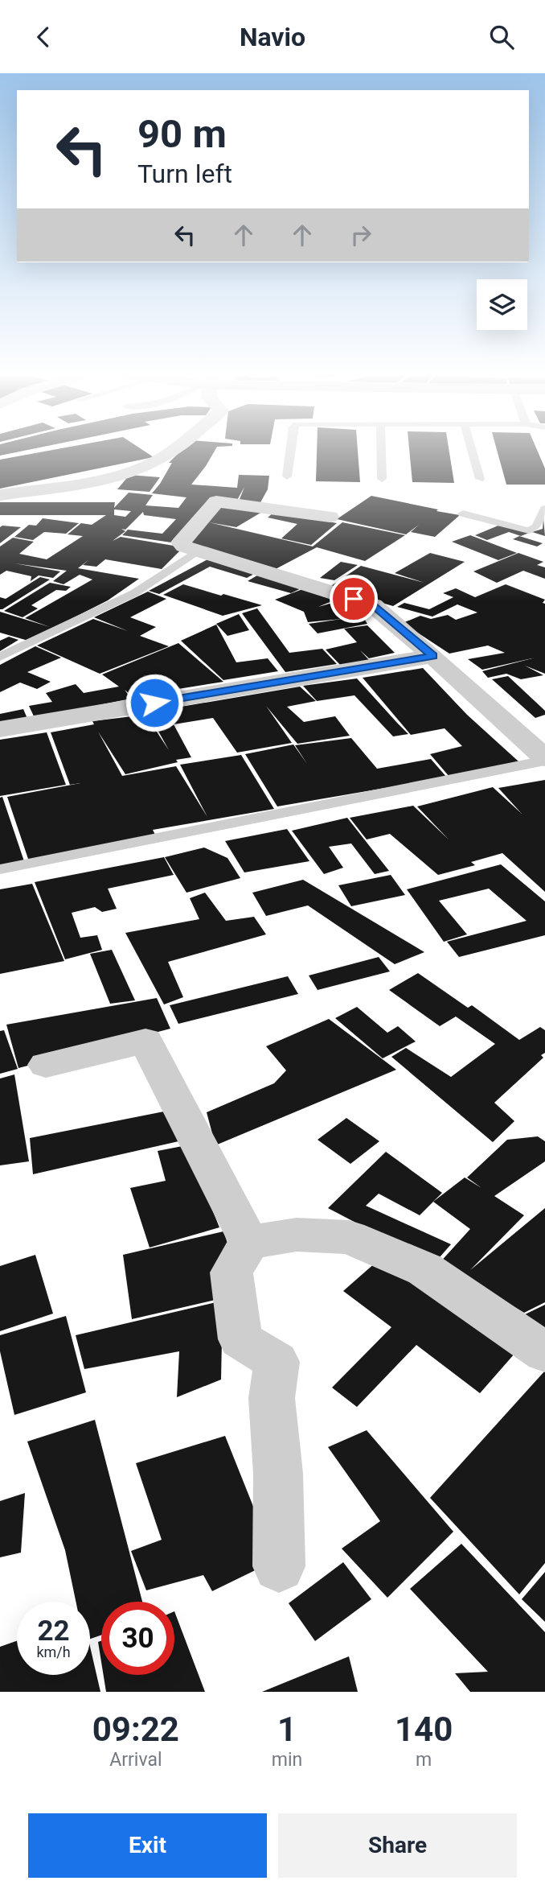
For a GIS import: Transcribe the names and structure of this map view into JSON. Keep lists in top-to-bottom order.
{
  "page": {
    "header": "Navio",
    "turn": ["90 m", "Turn left"],
    "speed": "22 km/h",
    "limit": "30",
    "eta": [
      "09:22",
      "Arrival",
      "1",
      "min",
      "140",
      "m"
    ],
    "buttons": ["Exit", "Share"]
  }
}
